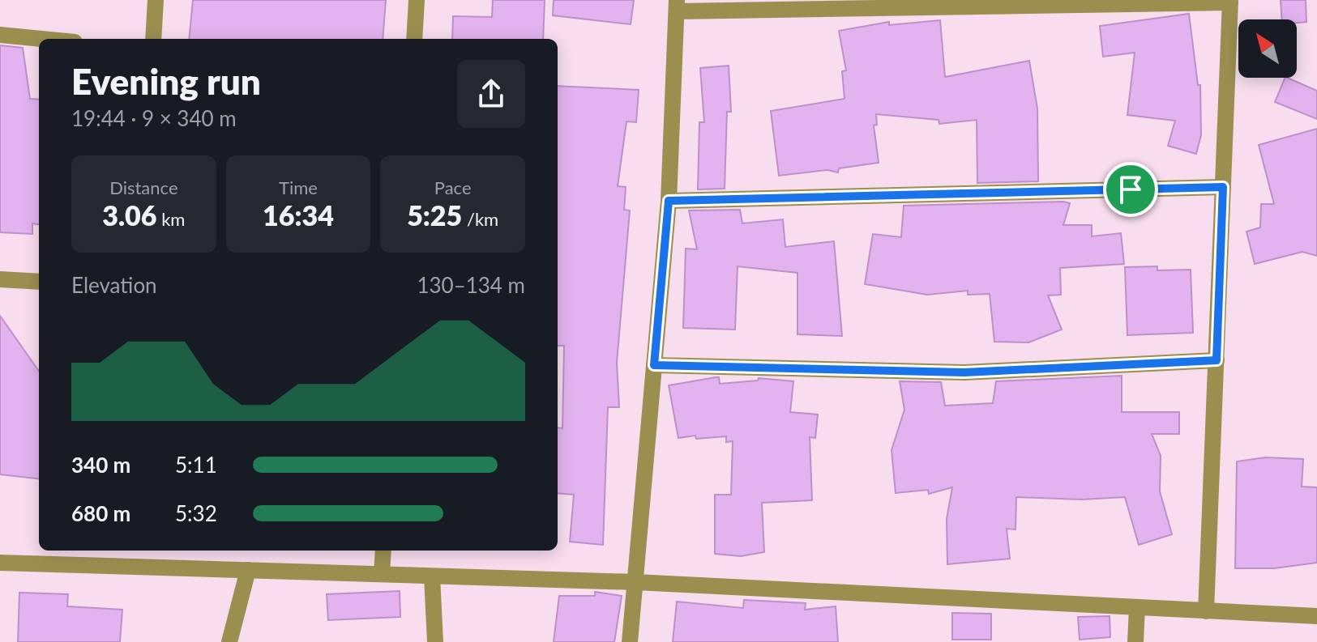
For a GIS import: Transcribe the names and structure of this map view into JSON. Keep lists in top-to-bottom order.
{
  "north": "top left",
  "page": {
    "heading": ["Evening run", "19:44 · 9 × 340 m"],
    "stats": [
      ["Distance", "3.06 km"],
      ["Time", "16:34"],
      ["Pace", "5:25 /km"]
    ],
    "chart": ["Elevation", "130–134 m"],
    "list": [
      {
        "name": "340 m",
        "note": "5:11"
      },
      {
        "name": "680 m",
        "note": "5:32"
      }
    ]
  }
}
